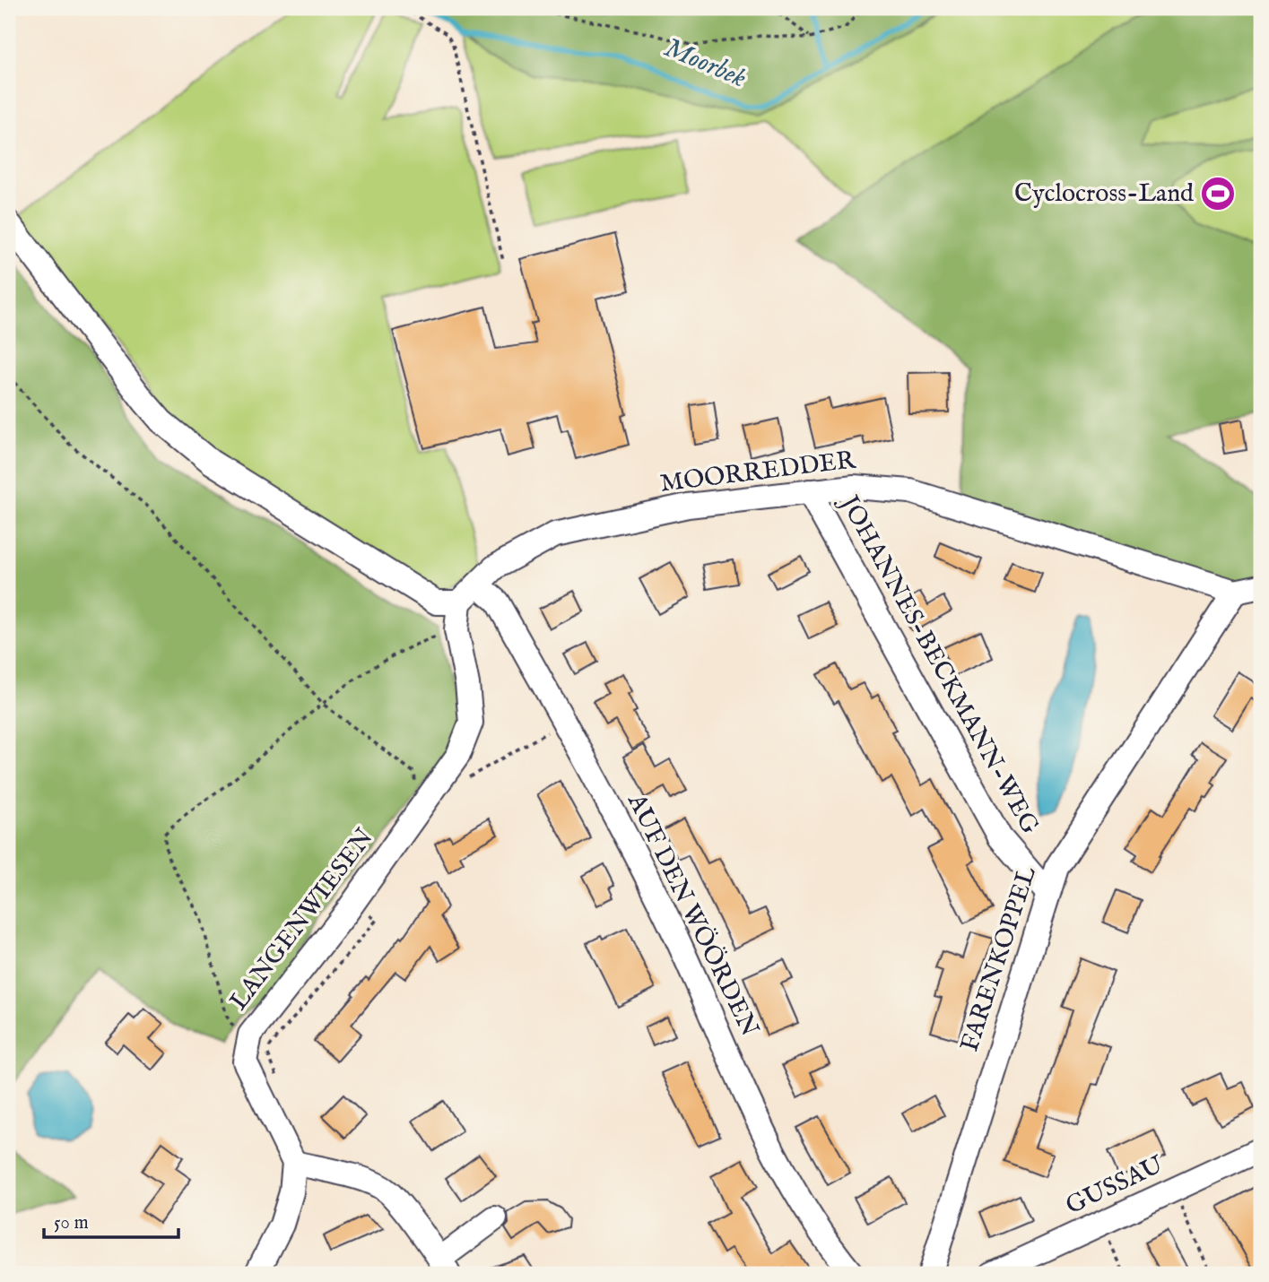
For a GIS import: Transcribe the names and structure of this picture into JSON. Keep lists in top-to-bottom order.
{
  "streets": {
    "street": [
      "MOORREDDER",
      "JOHANNES-BECKMANN-WEG",
      "AUF DEN WÖÖRDEN",
      "LANGENWIESEN",
      "FARENKOPPEL",
      "GUSSAU"
    ]
  },
  "crossings": [
    ["MOORREDDER", "JOHANNES-BECKMANN-WEG"],
    ["MOORREDDER", "AUF DEN WÖÖRDEN"],
    ["MOORREDDER", "LANGENWIESEN"],
    ["MOORREDDER", "FARENKOPPEL"],
    ["JOHANNES-BECKMANN-WEG", "FARENKOPPEL"]
  ],
  "water": ["Moorbek"],
  "places": {
    "sports": ["Cyclocross-Land"]
  },
  "scale_bar": "50 m"
}
